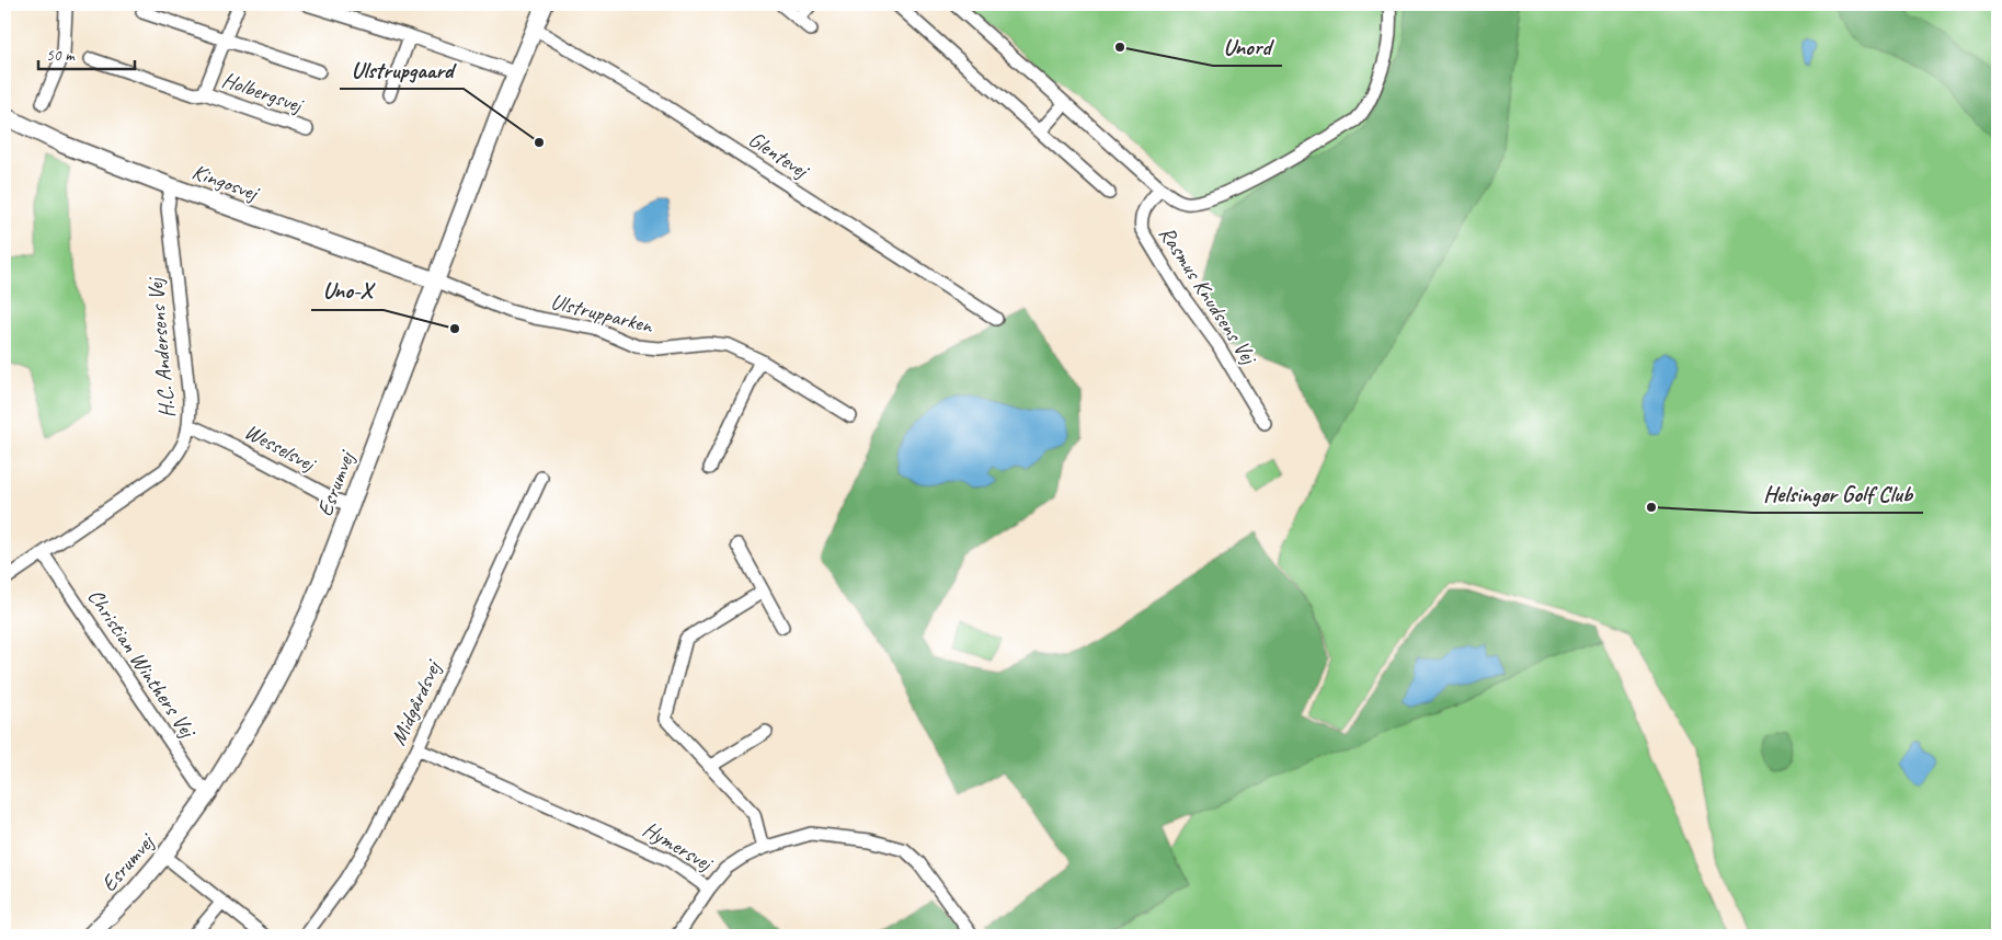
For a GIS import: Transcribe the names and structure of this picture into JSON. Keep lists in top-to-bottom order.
{
  "streets": {
    "main road": ["Kingosvej", "Esrumvej"],
    "street": [
      "Holbergsvej",
      "Glentevej",
      "Rasmus Knudsens Vej",
      "Ulstrupparken",
      "H.C. Andersens Vej",
      "Wesselsvej",
      "Christian Winthers Vej",
      "Midgårdsvej",
      "Hymersvej"
    ]
  },
  "crossings": [
    ["Glentevej", "Esrumvej"],
    ["Kingosvej", "Ulstrupparken"],
    ["Kingosvej", "H.C. Andersens Vej"],
    ["Kingosvej", "Esrumvej"],
    ["Ulstrupparken", "Esrumvej"],
    ["H.C. Andersens Vej", "Wesselsvej"],
    ["H.C. Andersens Vej", "Christian Winthers Vej"],
    ["Wesselsvej", "Esrumvej"],
    ["Esrumvej", "Christian Winthers Vej"],
    ["Midgårdsvej", "Hymersvej"]
  ],
  "places": [
    "Unord",
    "Ulstrupgaard",
    "Uno-X",
    "Helsingør Golf Club"
  ],
  "scale_bar": "50 m"
}
